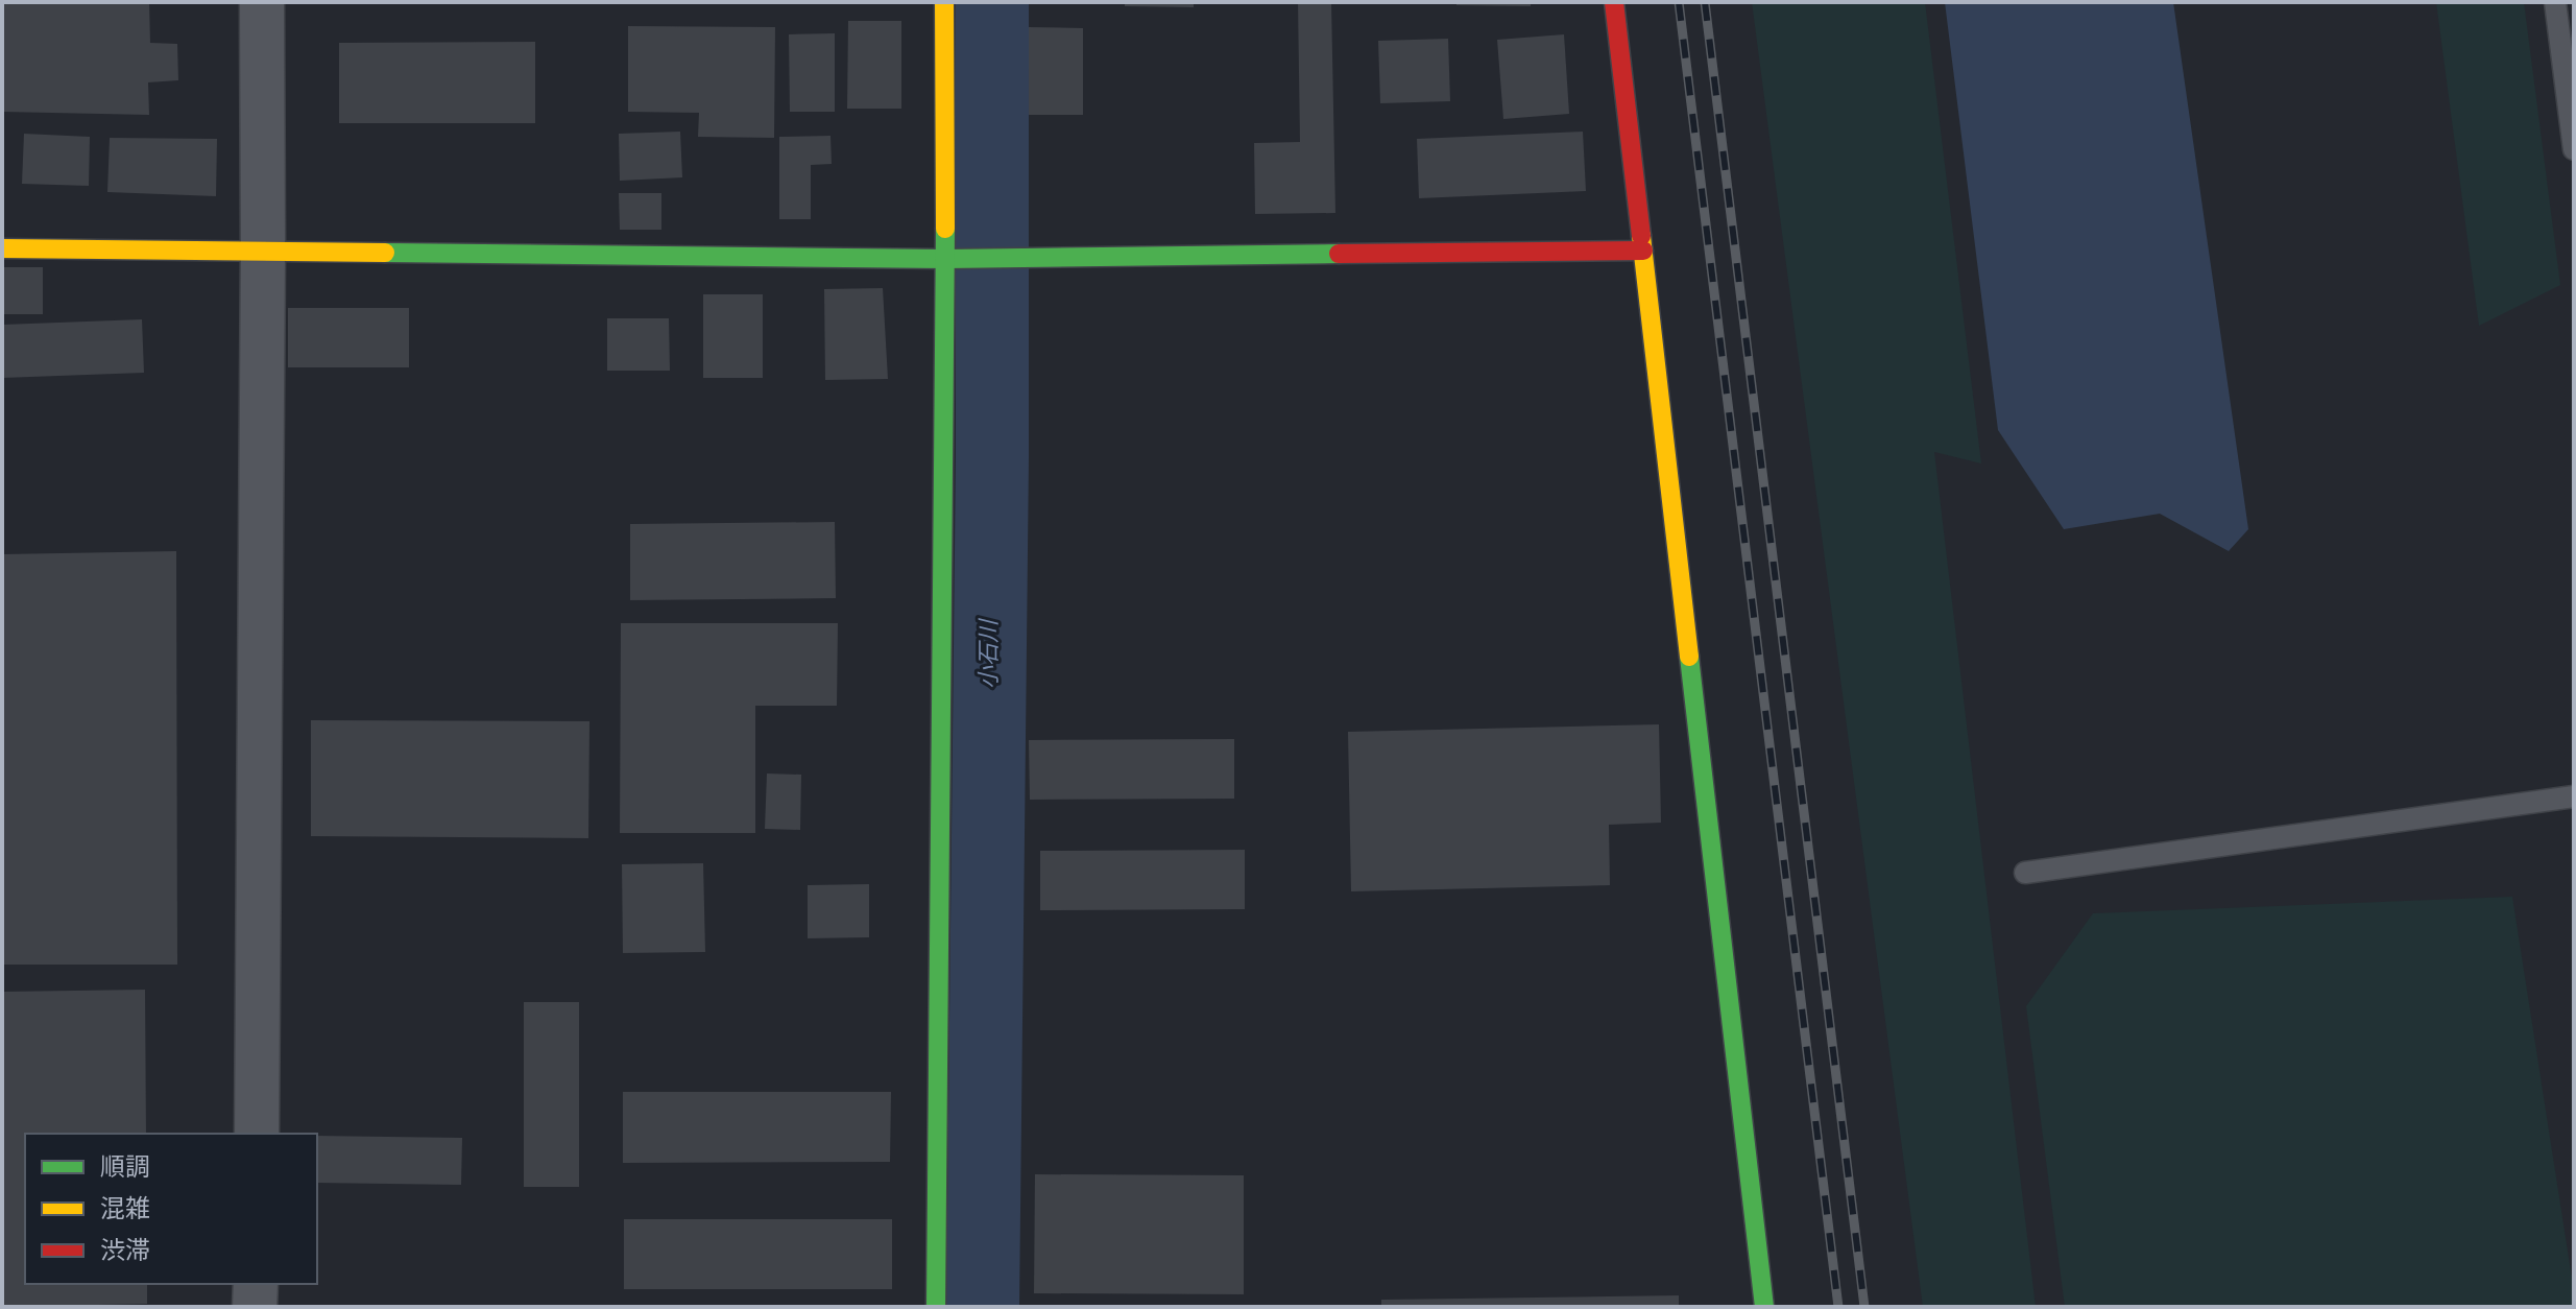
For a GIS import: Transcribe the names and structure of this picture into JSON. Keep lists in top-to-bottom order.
{
  "water": ["小石川"],
  "legend": ["順調", "混雑", "渋滞"]
}
